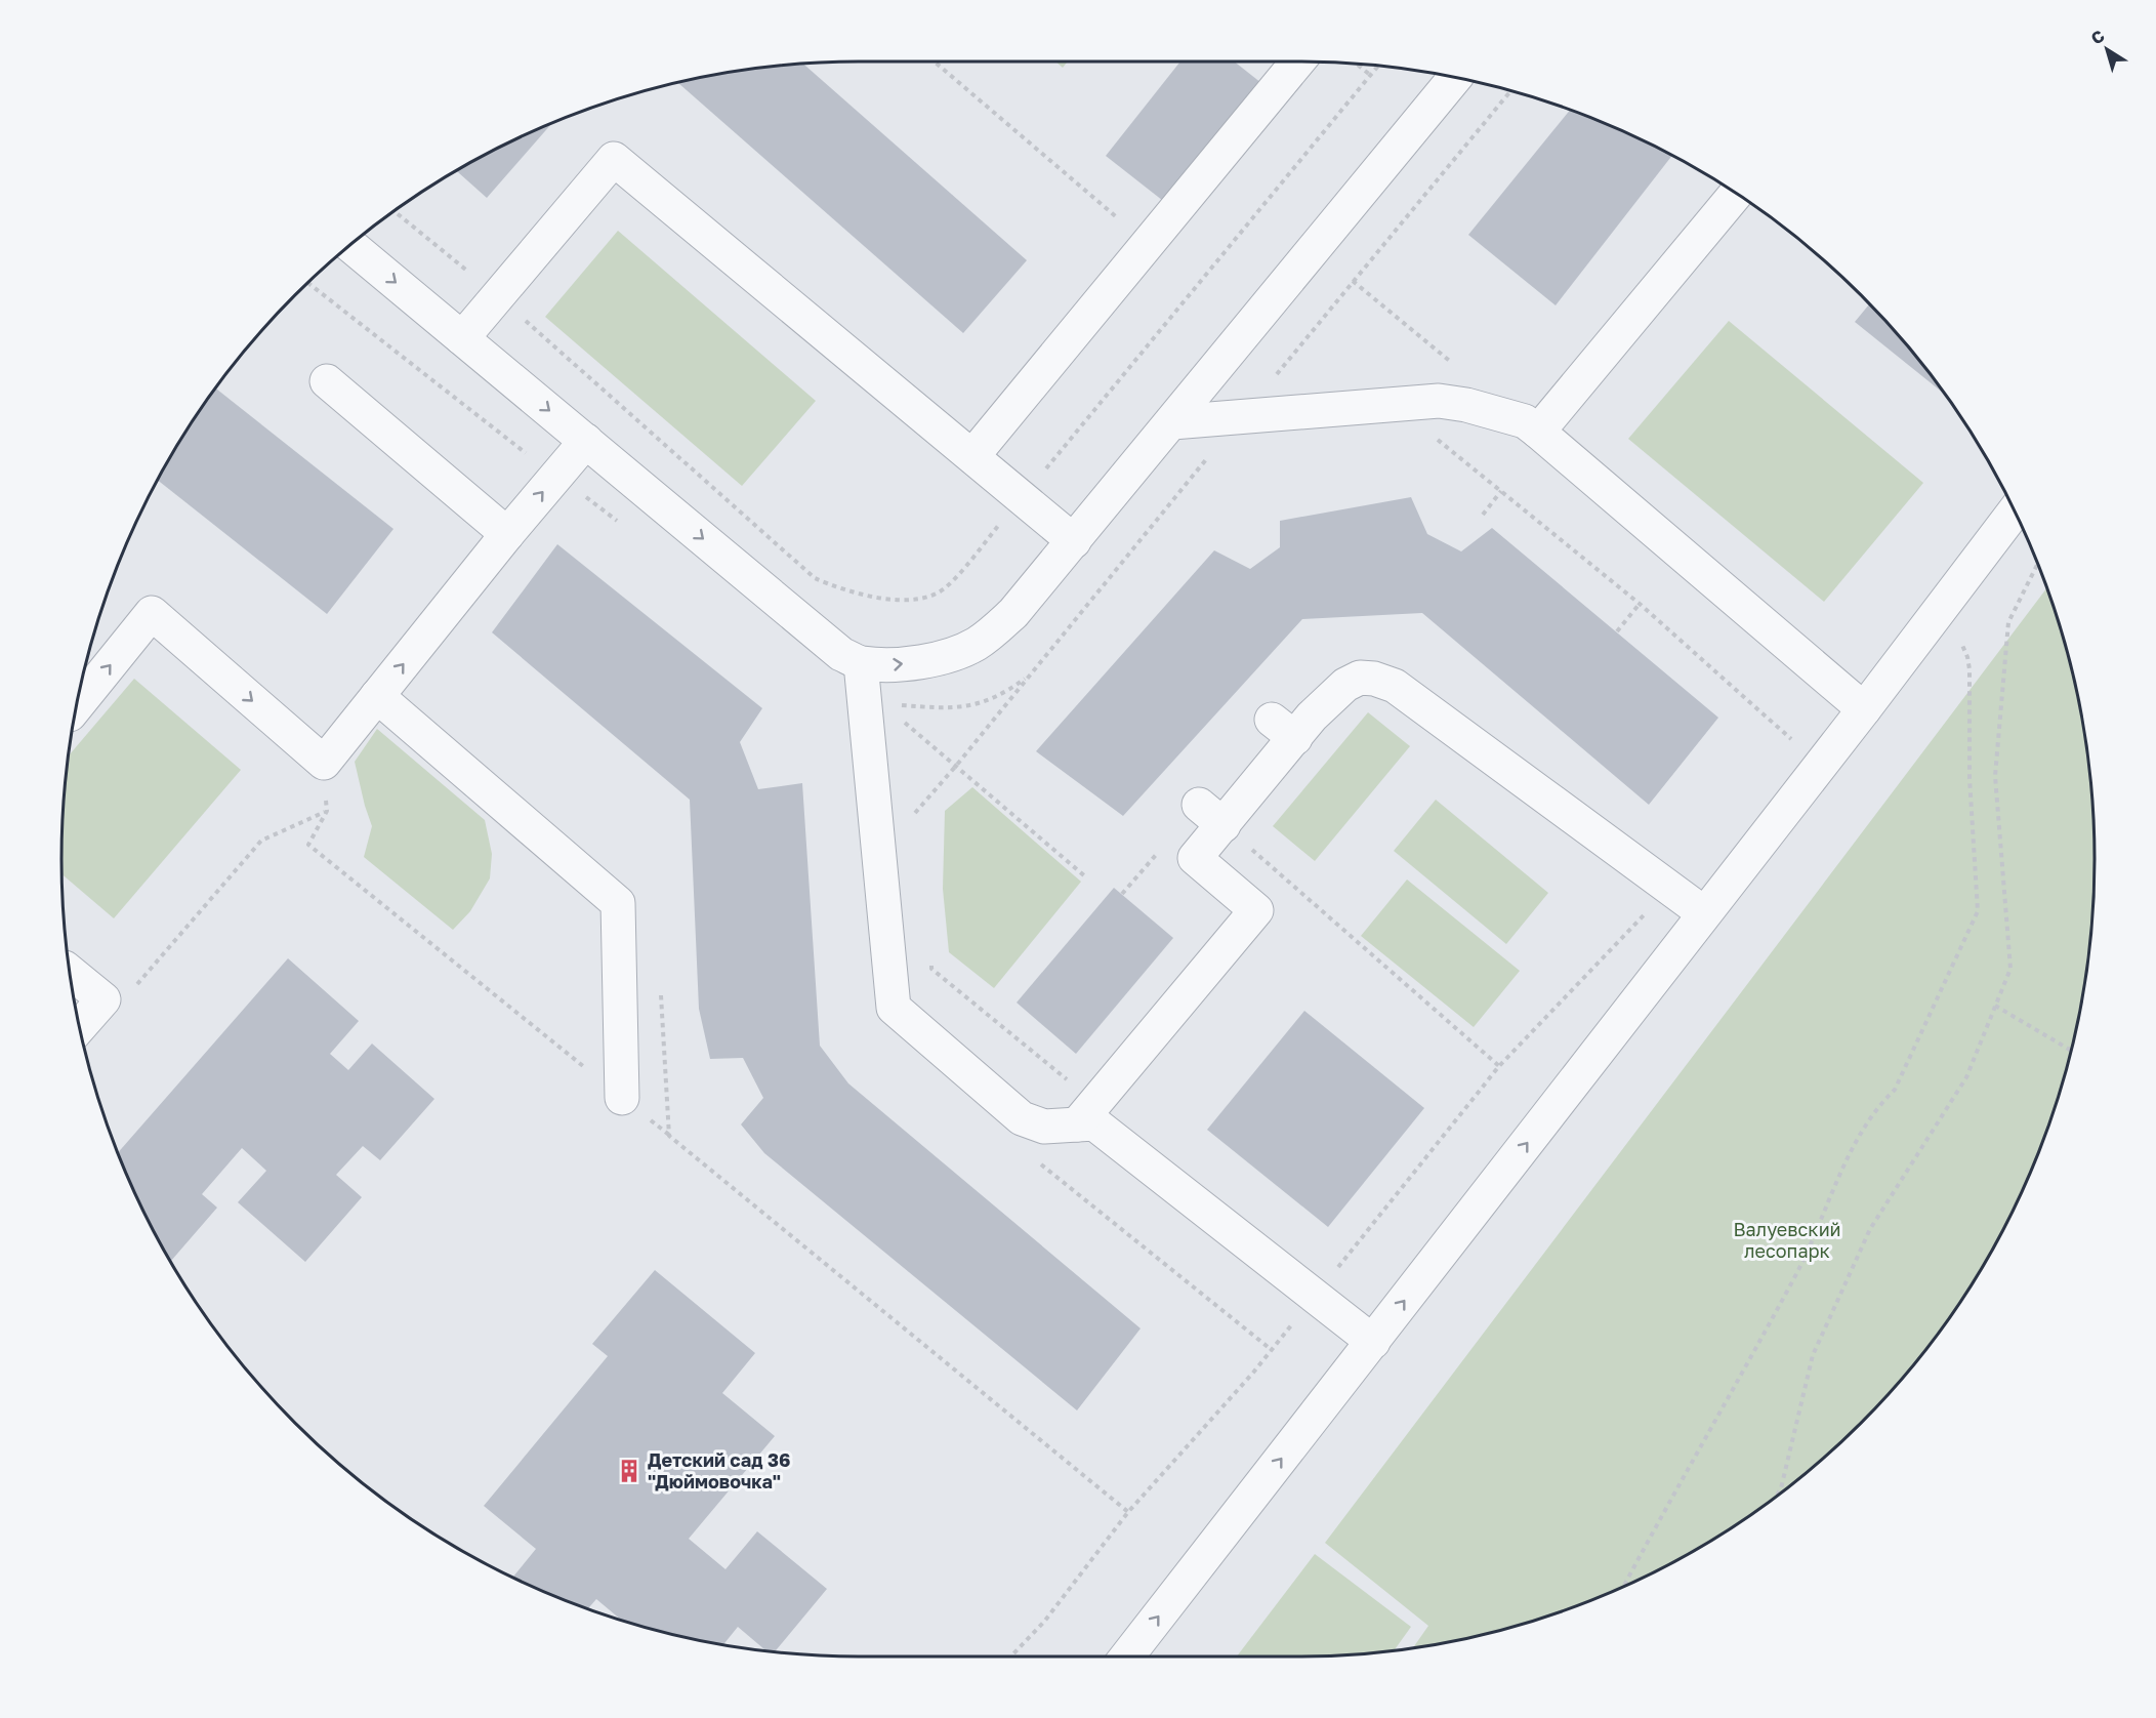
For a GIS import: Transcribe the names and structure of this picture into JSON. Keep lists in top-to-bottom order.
{
  "parks": ["Валуевский лесопарк"],
  "places": {
    "building": ["Детский сад 36 \"Дюймовочка\""]
  },
  "north": "top left"
}
